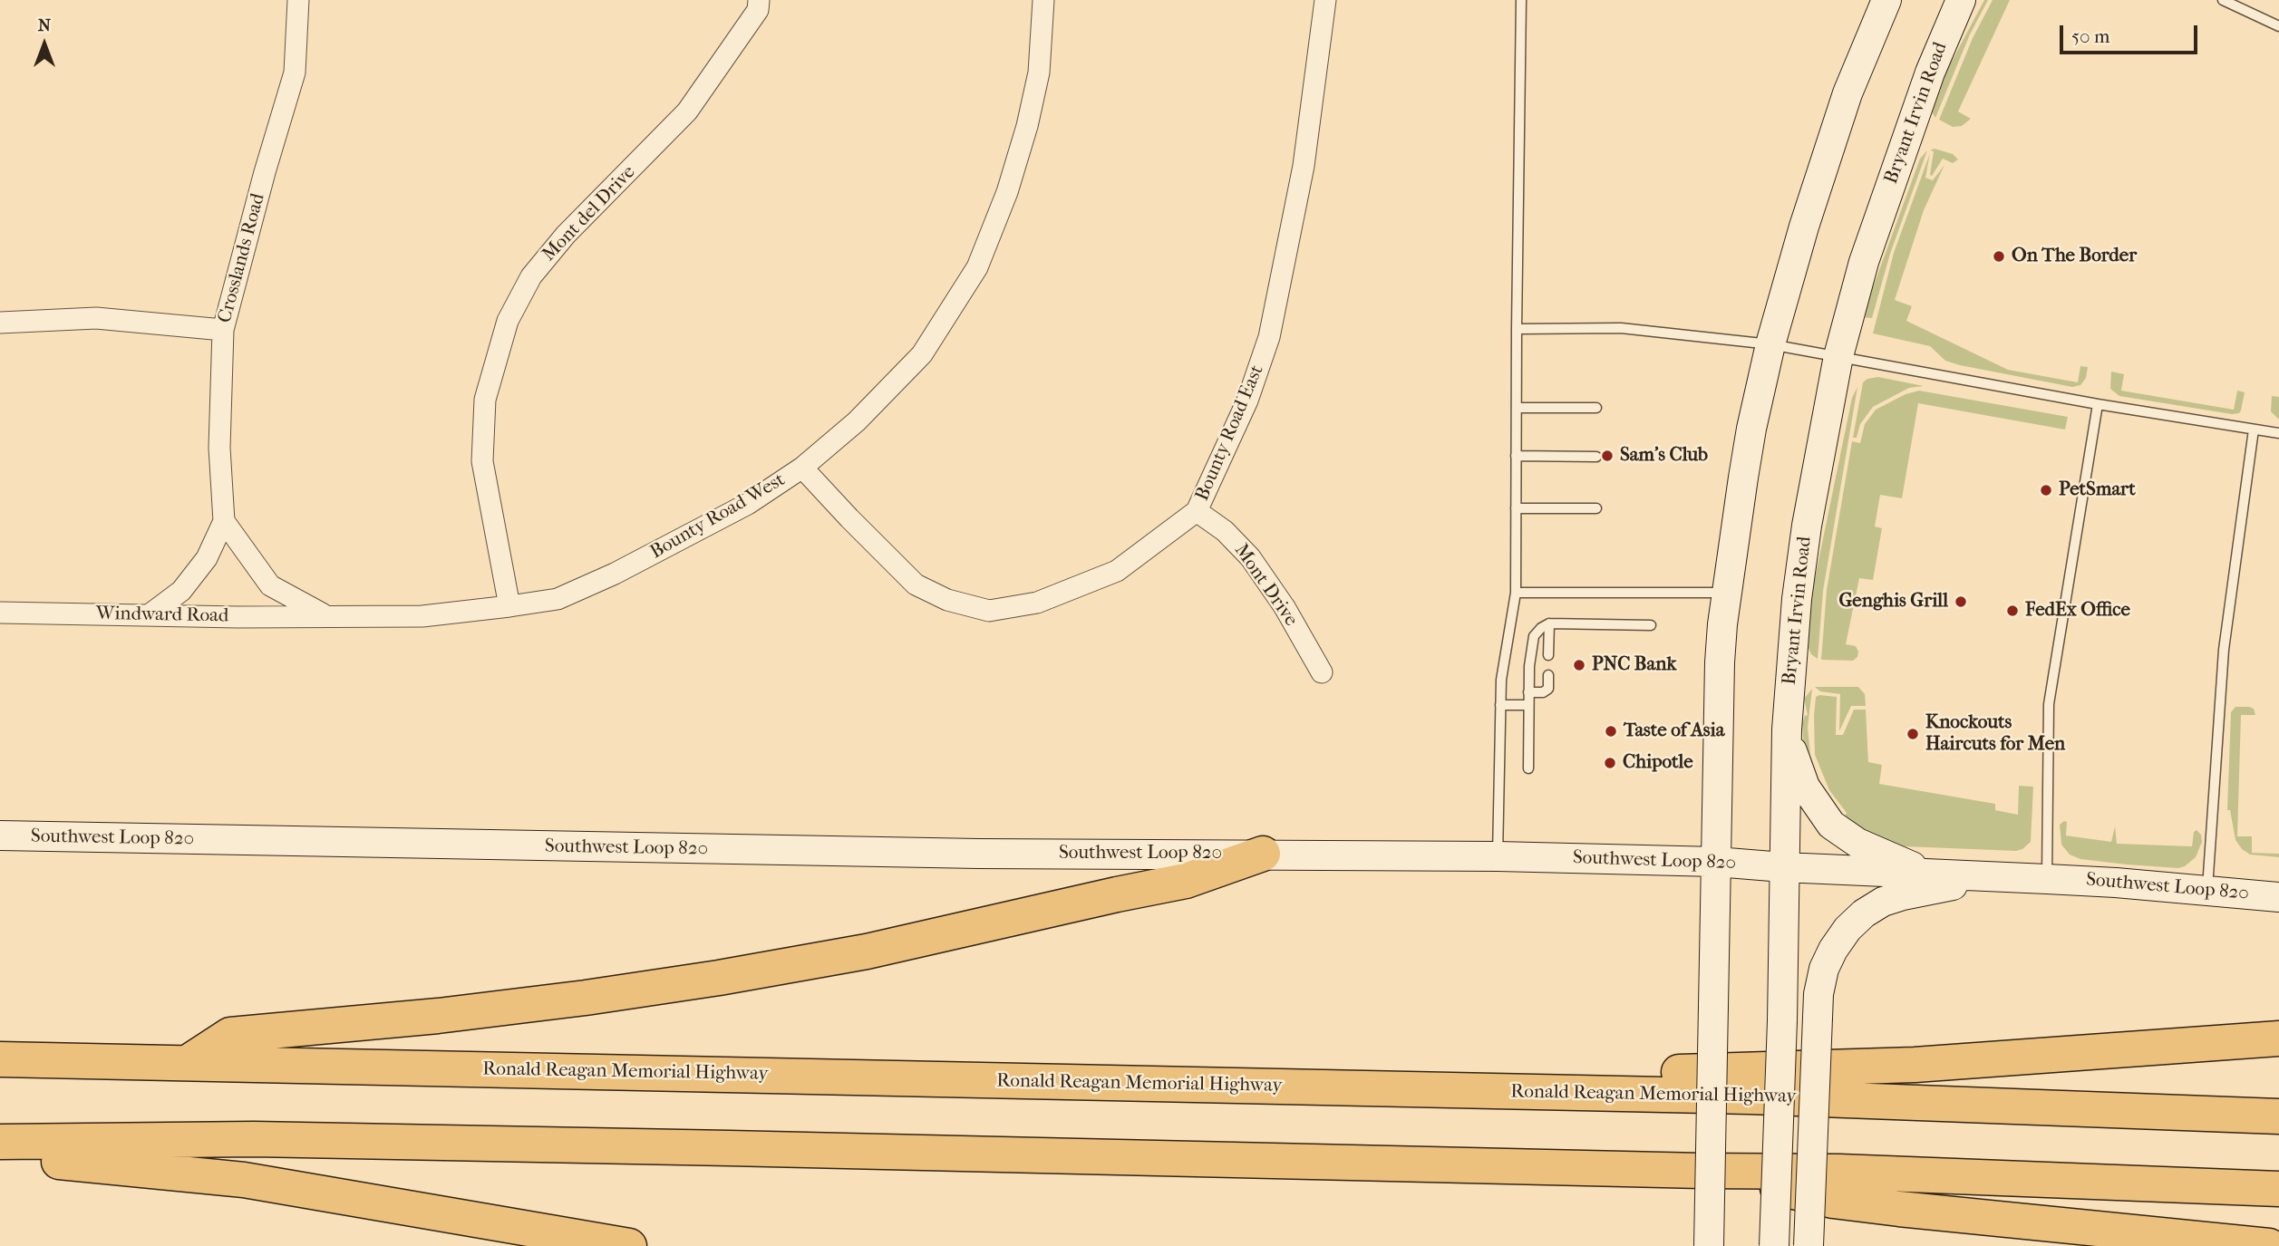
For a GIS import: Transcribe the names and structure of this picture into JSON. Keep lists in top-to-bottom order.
{
  "streets": {
    "highway": ["Ronald Reagan Memorial Highway"],
    "main road": ["Bryant Irvin Road", "Southwest Loop 820"],
    "street": [
      "Mont del Drive",
      "Crosslands Road",
      "Bounty Road East",
      "Bounty Road West",
      "Mont Drive",
      "Windward Road"
    ]
  },
  "crossings": [
    ["Bryant Irvin Road", "Southwest Loop 820"],
    ["Mont del Drive", "Bounty Road West"],
    ["Crosslands Road", "Windward Road"],
    ["Bounty Road East", "Bounty Road West"],
    ["Bounty Road East", "Mont Drive"],
    ["Bounty Road West", "Windward Road"]
  ],
  "places": [
    "On The Border",
    "Sam's Club",
    "PetSmart",
    "Genghis Grill",
    "FedEx Office",
    "PNC Bank",
    "Taste of Asia",
    "Knockouts Haircuts for Men",
    "Chipotle"
  ],
  "scale_bar": "50 m",
  "north": "top"
}
